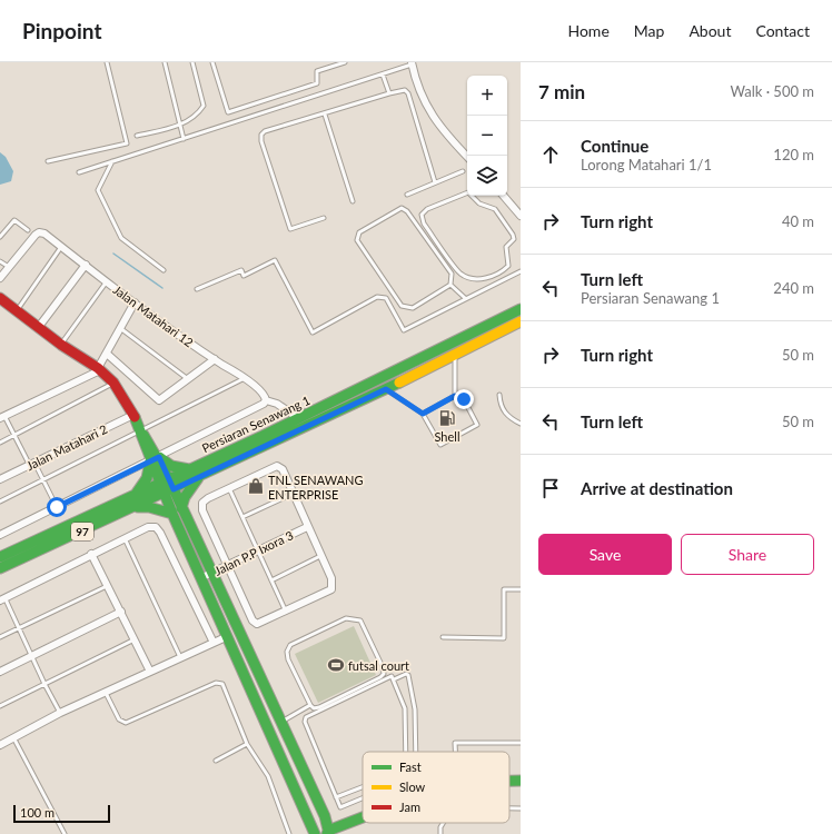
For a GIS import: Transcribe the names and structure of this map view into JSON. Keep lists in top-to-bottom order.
{
  "streets": {
    "main road": ["Persiaran Senawang 1", "97"],
    "street": ["Jalan Matahari 12", "Jalan Matahari 2", "Jalan P.P Ixora 3"]
  },
  "places": {
    "fuel station": ["Shell"],
    "shop": ["TNL SENAWANG ENTERPRISE"],
    "sports": ["futsal court"]
  },
  "legend": ["Fast", "Slow", "Jam"],
  "scale_bar": "100 m",
  "page": {
    "header": "Pinpoint",
    "nav": [
      "Home",
      "Map",
      "About",
      "Contact"
    ],
    "heading": ["7 min", "Walk · 500 m"],
    "map_buttons": ["+", "−"],
    "list": [
      ["Continue", "Lorong Matahari 1/1", "120 m"],
      ["Turn right", "40 m"],
      ["Turn left", "Persiaran Senawang 1", "240 m"],
      ["Turn right", "50 m"],
      ["Turn left", "50 m"],
      "Arrive at destination"
    ],
    "buttons": ["Save", "Share"],
    "scale": "100 m"
  }
}
